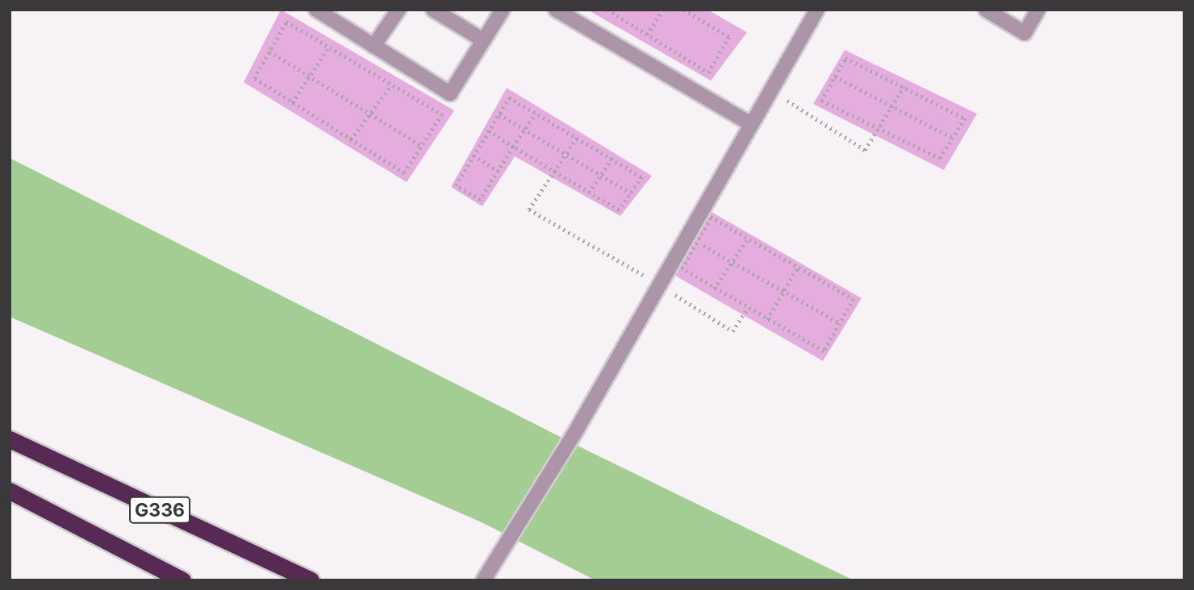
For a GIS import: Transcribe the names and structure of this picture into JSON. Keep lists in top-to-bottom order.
{
  "streets": {
    "highway": ["G336"]
  }
}
